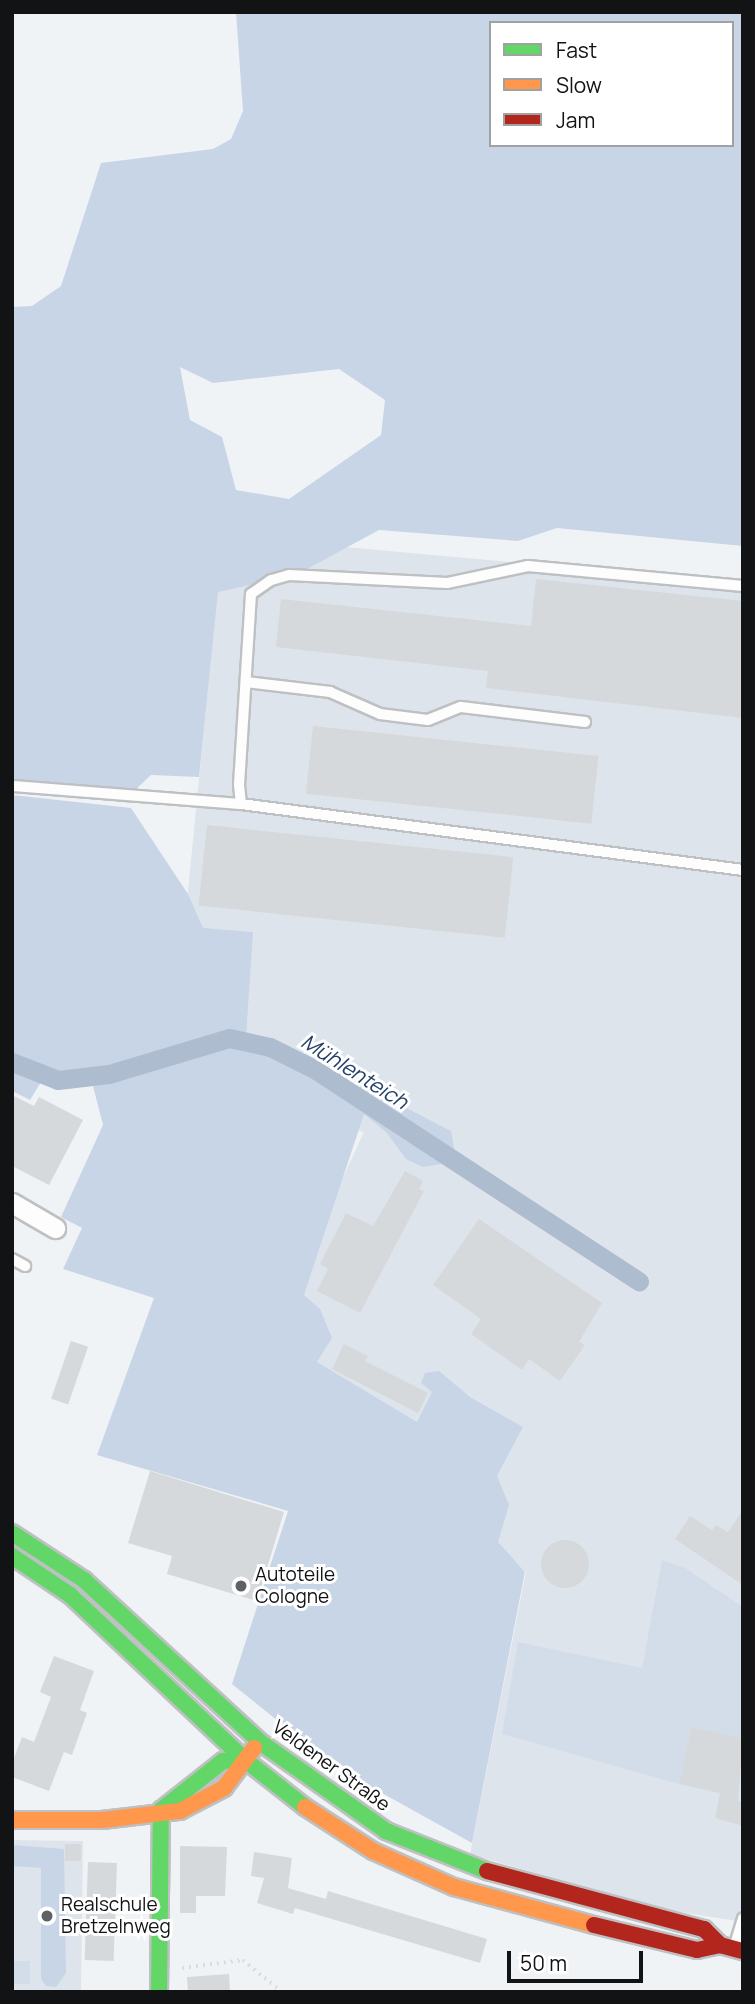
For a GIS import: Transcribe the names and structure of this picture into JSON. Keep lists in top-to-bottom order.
{
  "streets": {
    "street": ["Veldener Straße"]
  },
  "water": ["Mühlenteich"],
  "places": ["Autoteile Cologne", "Realschule Bretzelnweg"],
  "legend": ["Fast", "Slow", "Jam"],
  "scale_bar": "50 m"
}
